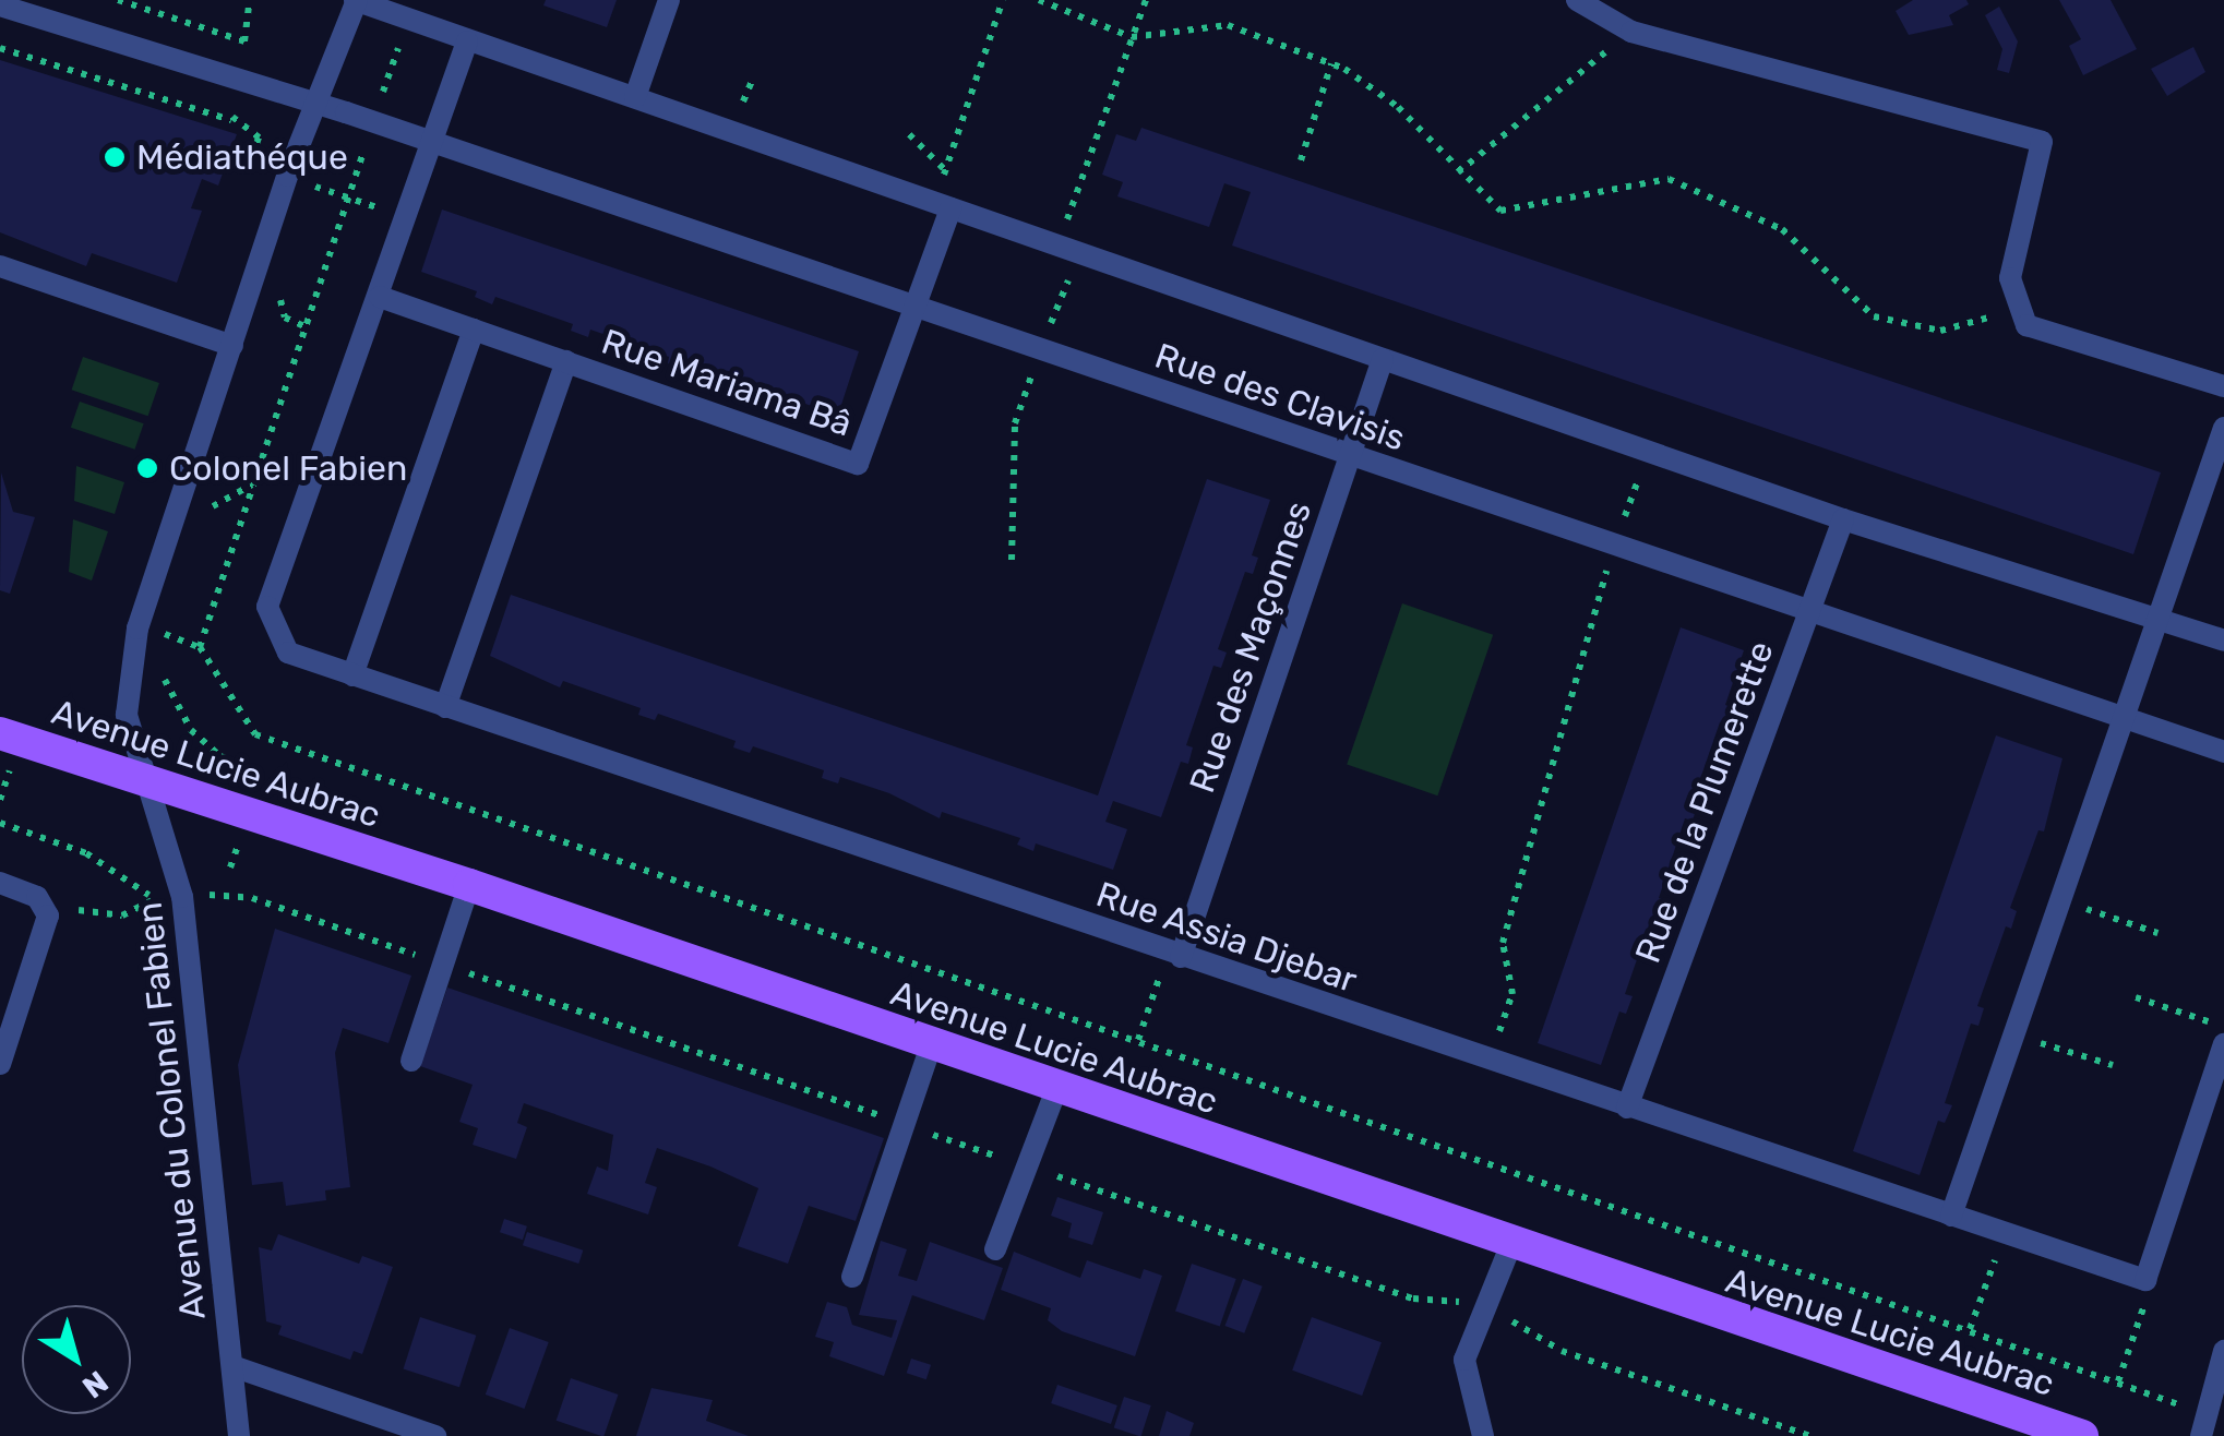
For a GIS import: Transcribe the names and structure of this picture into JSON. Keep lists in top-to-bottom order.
{
  "streets": {
    "main road": ["Avenue Lucie Aubrac"],
    "street": [
      "Rue Mariama Bâ",
      "Rue des Clavisis",
      "Rue des Maçonnes",
      "Rue de la Plumerette",
      "Rue Assia Djebar",
      "Avenue du Colonel Fabien"
    ]
  },
  "crossings": [
    ["Rue Mariama Bâ", "Rue des Clavisis"],
    ["Rue Mariama Bâ", "Rue Assia Djebar"],
    ["Rue des Clavisis", "Rue des Maçonnes"],
    ["Rue des Clavisis", "Rue de la Plumerette"],
    ["Rue des Clavisis", "Avenue du Colonel Fabien"],
    ["Rue des Maçonnes", "Rue Assia Djebar"],
    ["Avenue Lucie Aubrac", "Avenue du Colonel Fabien"],
    ["Rue de la Plumerette", "Rue Assia Djebar"]
  ],
  "places": ["Médiathéque", "Colonel Fabien"],
  "north": "bottom right"
}
